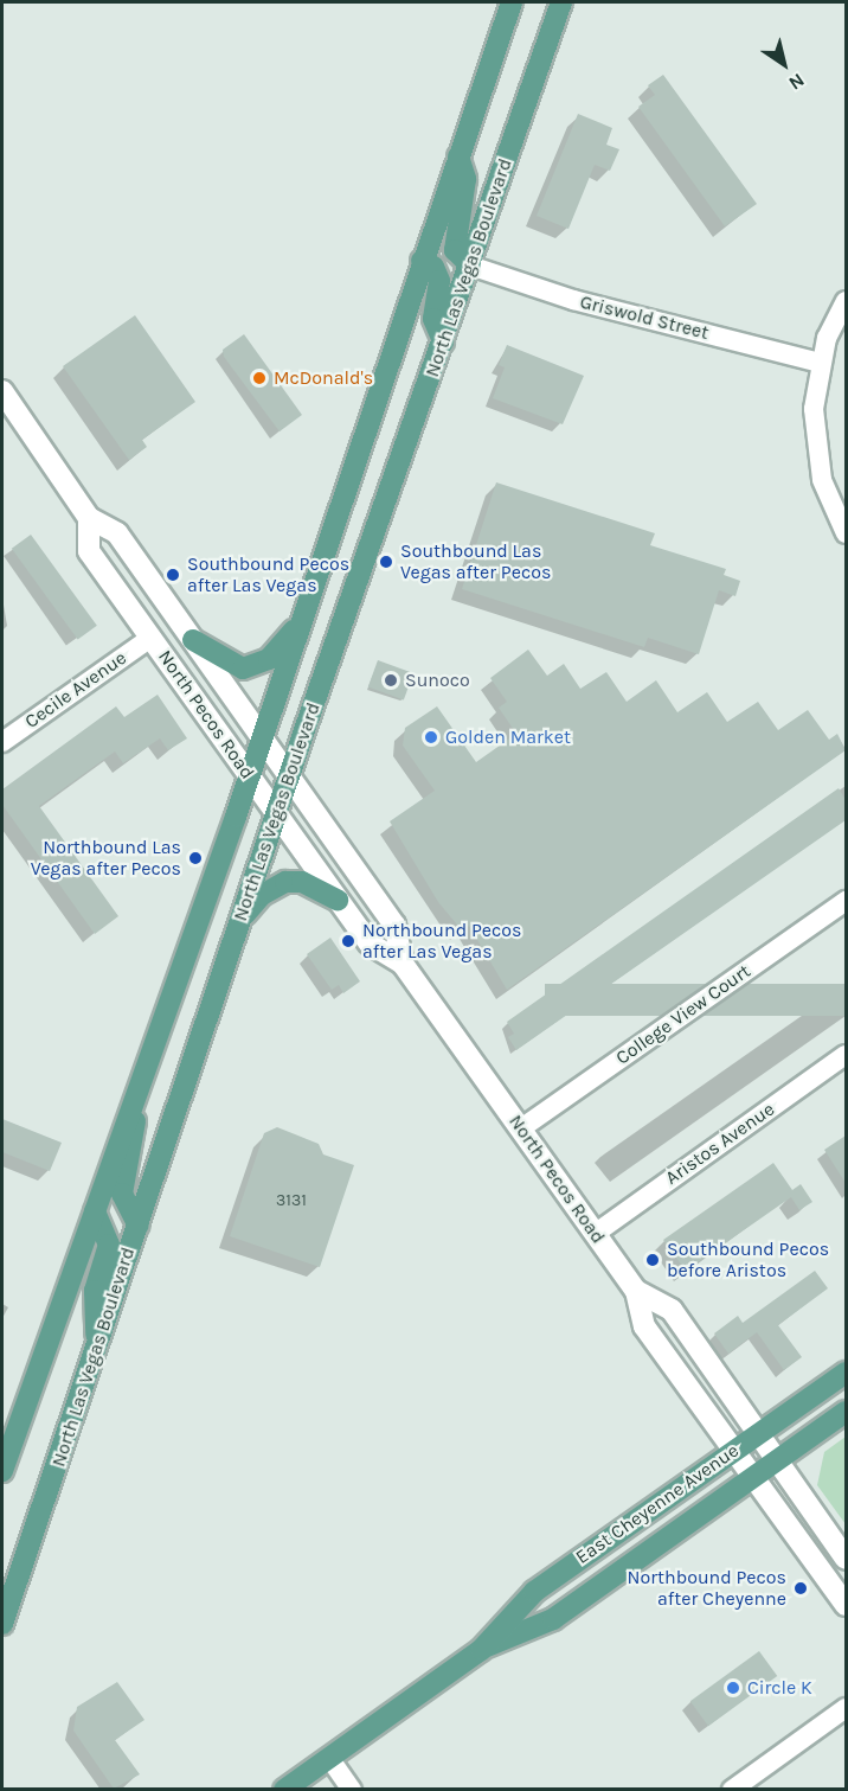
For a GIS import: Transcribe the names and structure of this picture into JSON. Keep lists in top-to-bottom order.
{
  "streets": {
    "main road": ["North Las Vegas Boulevard", "North Pecos Road", "East Cheyenne Avenue"],
    "street": [
      "Griswold Street",
      "Cecile Avenue",
      "College View Court",
      "Aristos Avenue"
    ]
  },
  "crossings": [
    ["North Las Vegas Boulevard", "Griswold Street"],
    ["North Las Vegas Boulevard", "North Pecos Road"],
    ["Cecile Avenue", "North Pecos Road"],
    ["North Pecos Road", "College View Court"],
    ["North Pecos Road", "Aristos Avenue"],
    ["North Pecos Road", "East Cheyenne Avenue"]
  ],
  "places": [
    "McDonald's",
    "Southbound Las Vegas after Pecos",
    "Southbound Pecos after Las Vegas",
    "Sunoco",
    "Golden Market",
    "Northbound Las Vegas after Pecos",
    "Northbound Pecos after Las Vegas",
    "Southbound Pecos before Aristos",
    "Northbound Pecos after Cheyenne",
    "Circle K"
  ],
  "house_numbers": ["3131"],
  "north": "bottom right"
}
